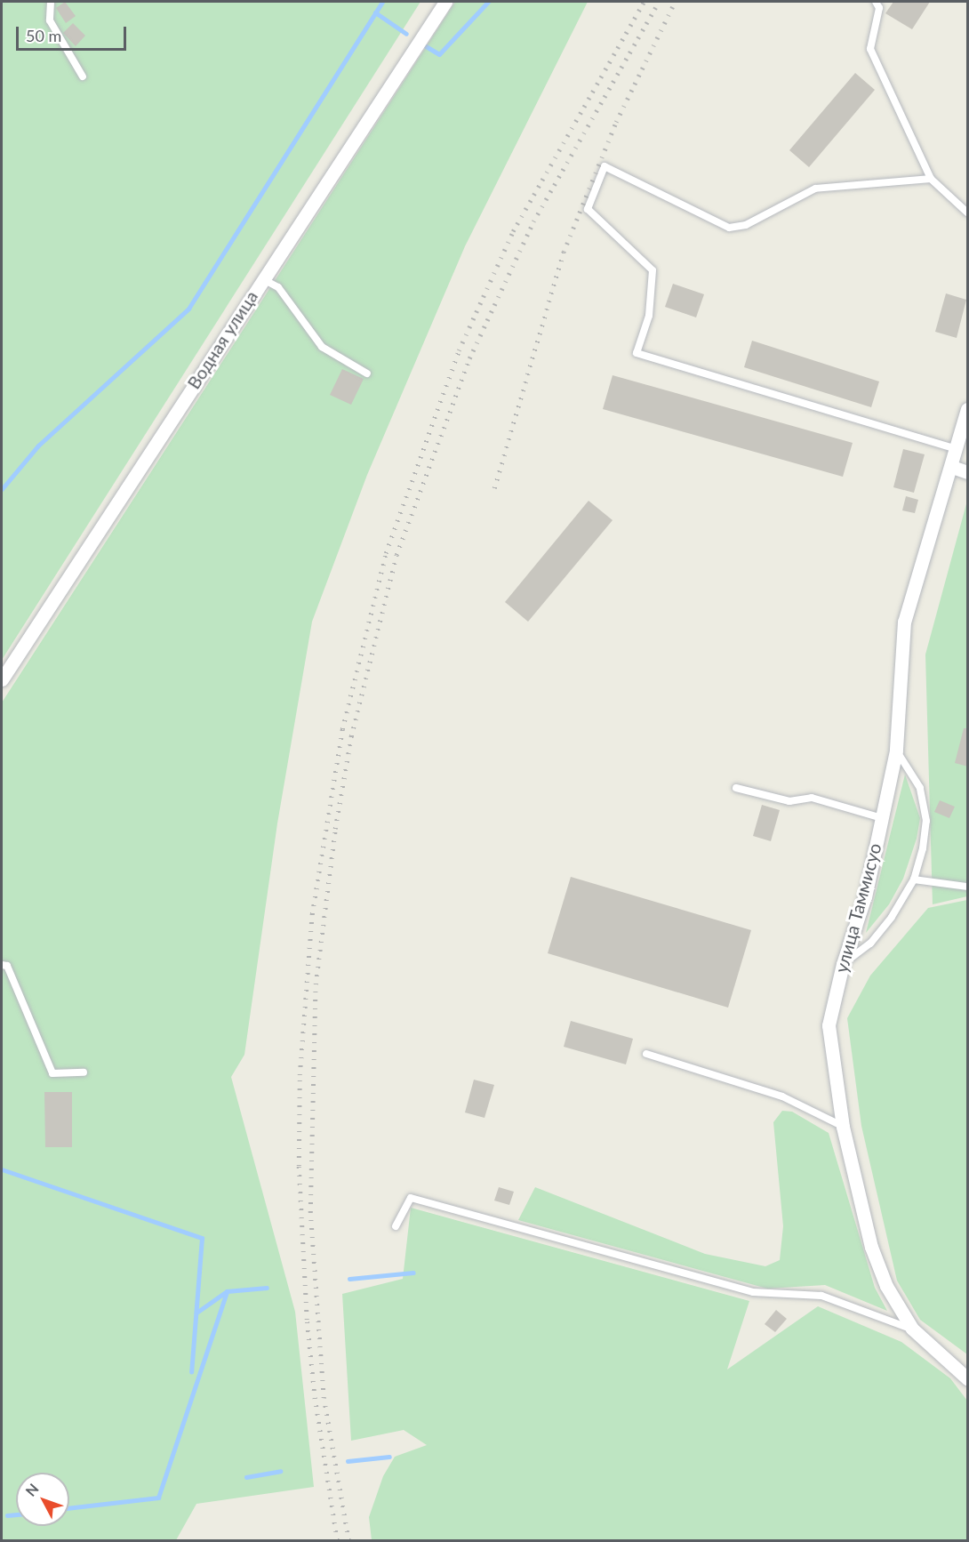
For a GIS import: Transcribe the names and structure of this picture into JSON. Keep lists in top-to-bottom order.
{
  "streets": {
    "street": ["Водная улица", "улица Таммисуо"]
  },
  "scale_bar": "50 m",
  "north": "top left"
}
